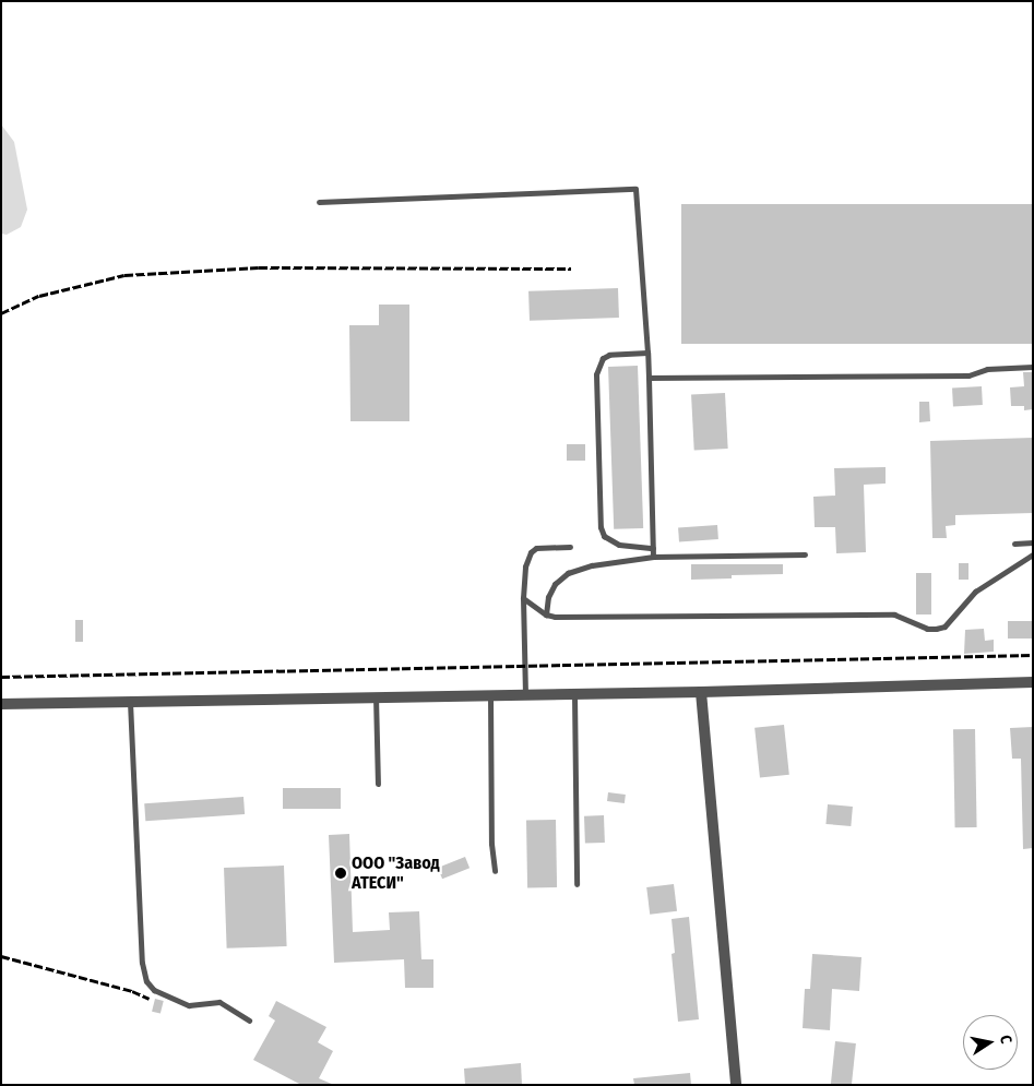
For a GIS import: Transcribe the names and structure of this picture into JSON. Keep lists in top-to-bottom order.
{
  "places": ["ООО \"Завод АТЕСИ\""],
  "north": "right"
}
